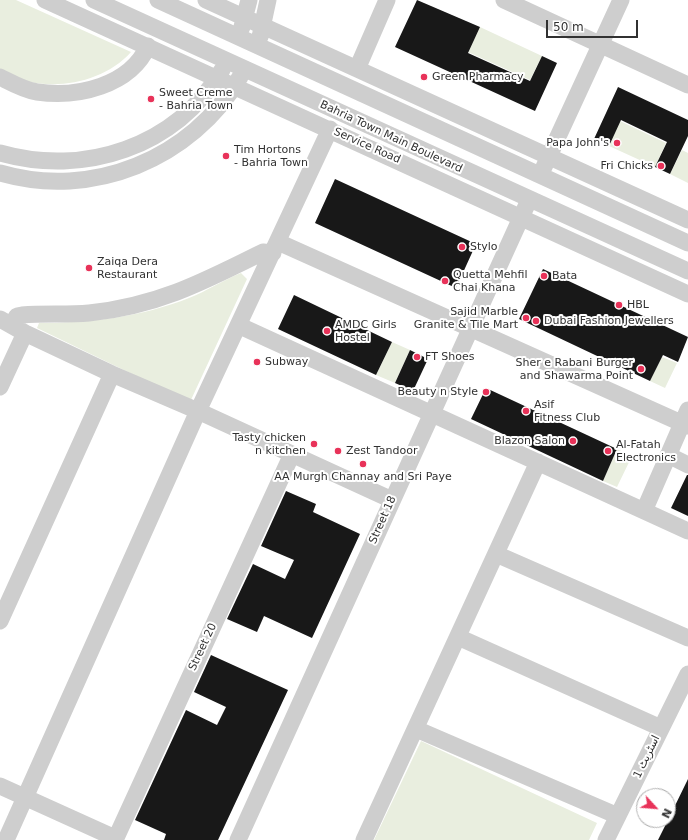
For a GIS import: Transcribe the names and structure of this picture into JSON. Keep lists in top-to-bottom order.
{
  "streets": {
    "street": [
      "Bahria Town Main Boulevard",
      "Service Road",
      "Street 18",
      "Street 20",
      "اسٹریٹ 1"
    ]
  },
  "crossings": [
    ["Bahria Town Main Boulevard", "Street 18"],
    ["Service Road", "Street 18"]
  ],
  "places": [
    "Green Pharmacy",
    "Sweet Creme - Bahria Town",
    "Papa John's",
    "Tim Hortons - Bahria Town",
    "Fri Chicks",
    "Stylo",
    "Zaiqa Dera Restaurant",
    "Bata",
    "Quetta Mehfil Chai Khana",
    "HBL",
    "Sajid Marble Granite & Tile Mart",
    "Dubai Fashion Jewellers",
    "AMDC Girls Hostel",
    "FT Shoes",
    "Subway",
    "Sher e Rabani Burger and Shawarma Point",
    "Beauty n Style",
    "Asif Fitness Club",
    "Blazon Salon",
    "Tasty chicken n kitchen",
    "Zest Tandoor",
    "Al-Fatah Electronics",
    "AA Murgh Channay and Sri Paye"
  ],
  "scale_bar": "50 m",
  "north": "bottom right"
}
